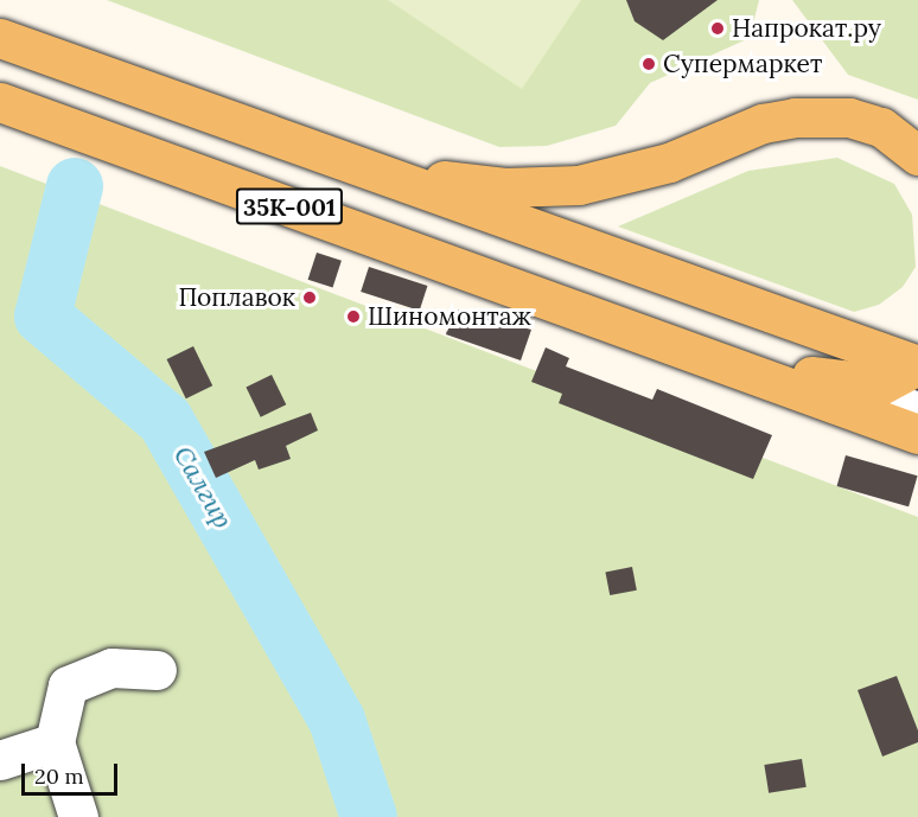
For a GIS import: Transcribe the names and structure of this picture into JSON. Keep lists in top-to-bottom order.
{
  "streets": {
    "main road": ["35К-001"]
  },
  "water": ["Салгир"],
  "places": [
    "Напрокат.ру",
    "Супермаркет",
    "Поплавок",
    "Шиномонтаж"
  ],
  "scale_bar": "20 m"
}
